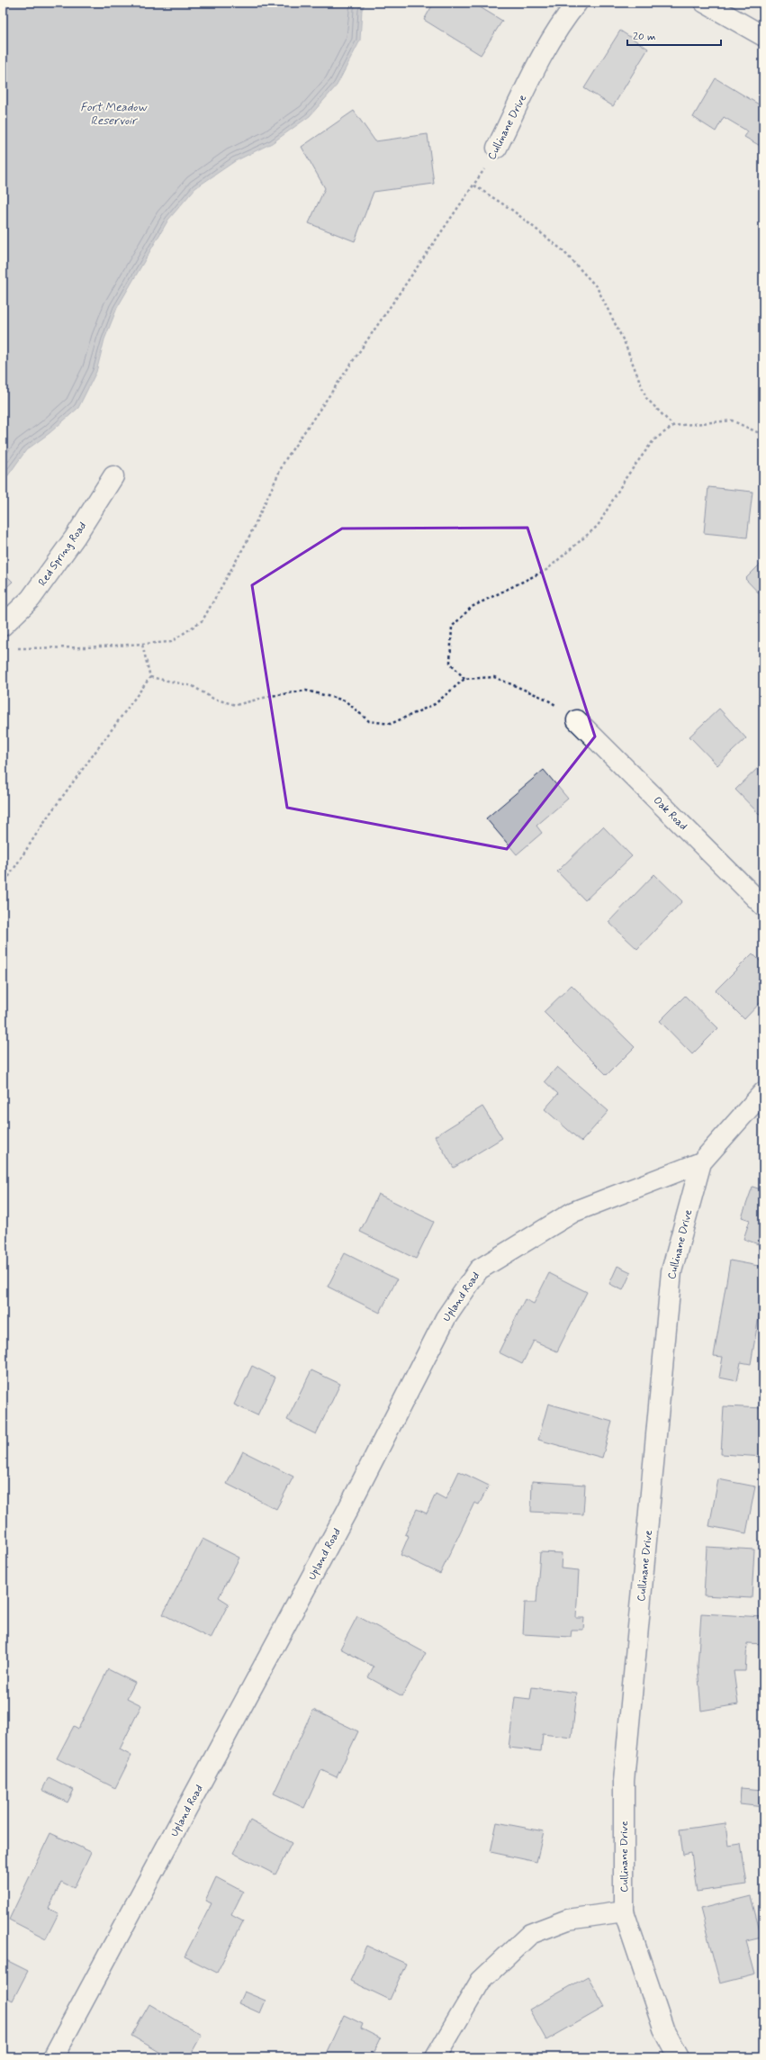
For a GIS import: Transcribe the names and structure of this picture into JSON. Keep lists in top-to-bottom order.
{
  "streets": {
    "street": [
      "Cullinane Drive",
      "Red Spring Road",
      "Oak Road",
      "Upland Road"
    ]
  },
  "crossings": [
    ["Cullinane Drive", "Upland Road"]
  ],
  "water": ["Fort Meadow Reservoir"],
  "scale_bar": "20 m"
}
